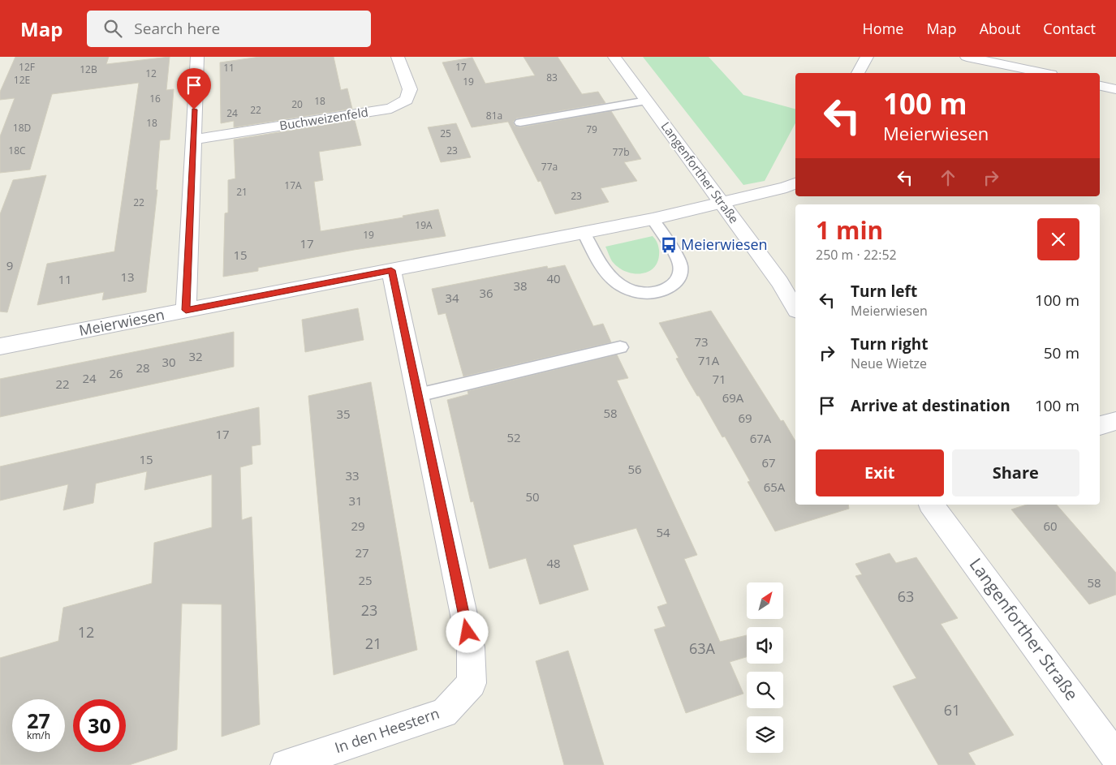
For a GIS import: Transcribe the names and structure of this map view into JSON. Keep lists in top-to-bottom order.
{
  "streets": {
    "street": [
      "Buchweizenfeld",
      "Langenforther Straße",
      "Meierwiesen",
      "In den Heestern"
    ]
  },
  "crossings": [
    ["Langenforther Straße", "Meierwiesen"],
    ["Meierwiesen", "In den Heestern"]
  ],
  "places": {
    "bus stop": ["Meierwiesen"]
  },
  "house_numbers": [
    "12F",
    "17",
    "11",
    "12B",
    "12",
    "83",
    "12E",
    "19",
    "16",
    "18",
    "20",
    "22",
    "24",
    "81a",
    "18",
    "18D",
    "79",
    "25",
    "18C",
    "23",
    "77b",
    "77a",
    "17A",
    "21",
    "23",
    "22",
    "19A",
    "19",
    "17",
    "15",
    "9",
    "13",
    "40",
    "11",
    "38",
    "36",
    "34",
    "73",
    "32",
    "71A",
    "30",
    "28",
    "26",
    "24",
    "71",
    "22",
    "69A",
    "58",
    "35",
    "69",
    "17",
    "52",
    "67A",
    "15",
    "67",
    "56",
    "33",
    "65A",
    "50",
    "31",
    "29",
    "60",
    "54",
    "27",
    "48",
    "25",
    "58",
    "63",
    "23",
    "12",
    "21",
    "63A",
    "61"
  ],
  "north": "top right",
  "page": {
    "header": "Map",
    "search": "Search here",
    "nav": [
      "Home",
      "Map",
      "About",
      "Contact"
    ],
    "turn": ["100 m", "Meierwiesen"],
    "heading": ["1 min", "250 m · 22:52"],
    "list": [
      {
        "name": "Turn left",
        "note": "Meierwiesen",
        "value": "100 m"
      },
      {
        "name": "Turn right",
        "note": "Neue Wietze",
        "value": "50 m"
      },
      {
        "name": "Arrive at destination",
        "value": "100 m"
      }
    ],
    "buttons": ["Exit", "Share"],
    "speed": "27 km/h",
    "limit": "30"
  }
}
